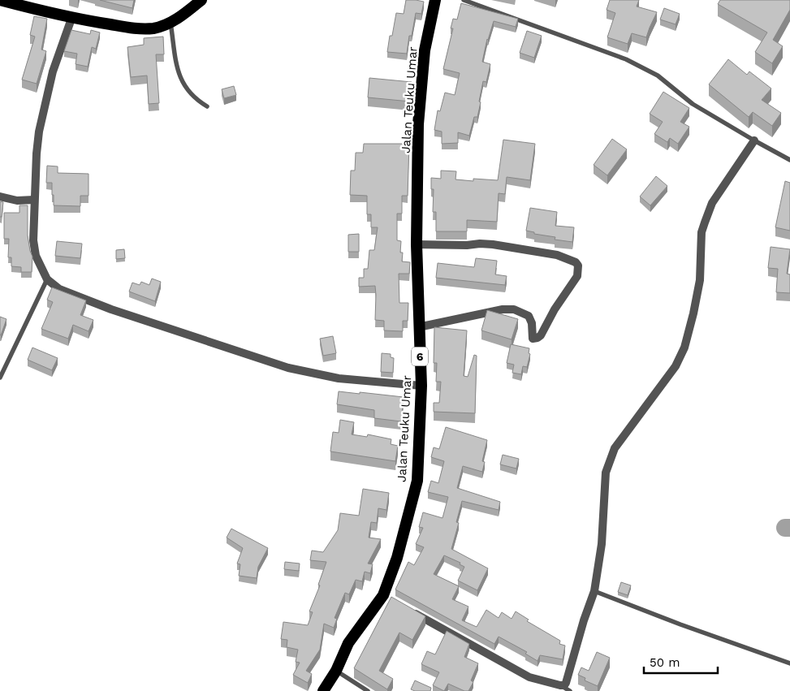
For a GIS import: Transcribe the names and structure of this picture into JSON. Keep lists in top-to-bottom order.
{
  "streets": {
    "highway": ["Jalan Teuku Umar", "6"]
  },
  "scale_bar": "50 m"
}
